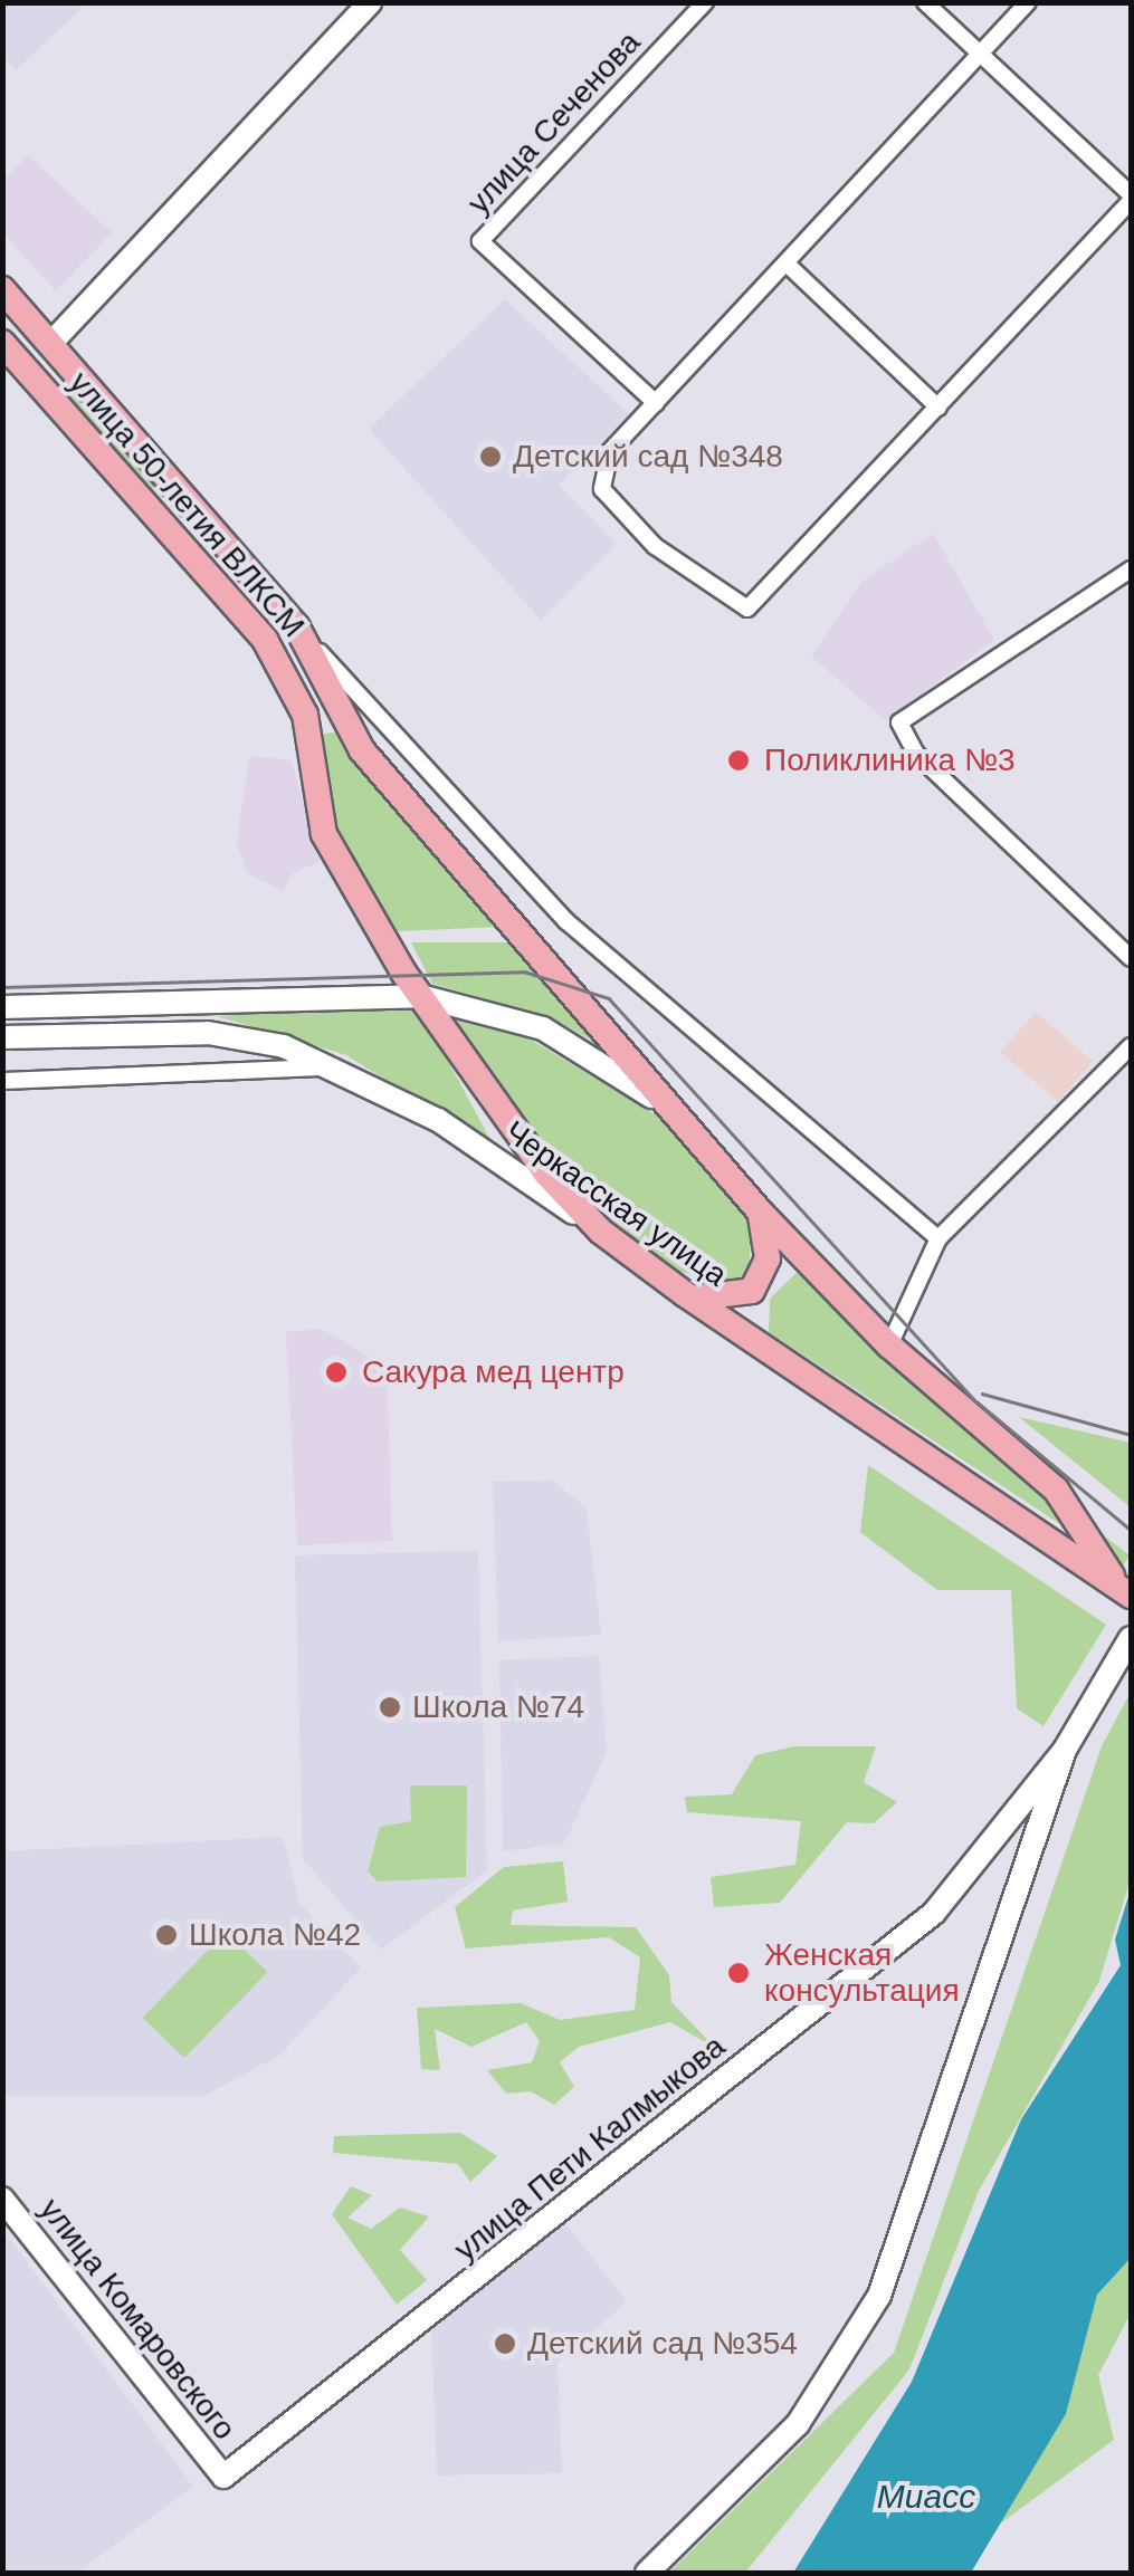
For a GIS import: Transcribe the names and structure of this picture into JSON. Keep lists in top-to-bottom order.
{
  "streets": {
    "main road": [
      "улица 50-летия ВЛКСМ",
      "Черкасская улица",
      "улица Пети Калмыкова",
      "улица Комаровского"
    ],
    "street": ["улица Сеченова"]
  },
  "crossings": [
    ["улица 50-летия ВЛКСМ", "Черкасская улица"],
    ["улица Пети Калмыкова", "улица Комаровского"]
  ],
  "water": ["Миасс"],
  "places": [
    "Детский сад №348",
    "Поликлиника №3",
    "Сакура мед центр",
    "Школа №74",
    "Школа №42",
    "Женская консультация",
    "Детский сад №354"
  ]
}
